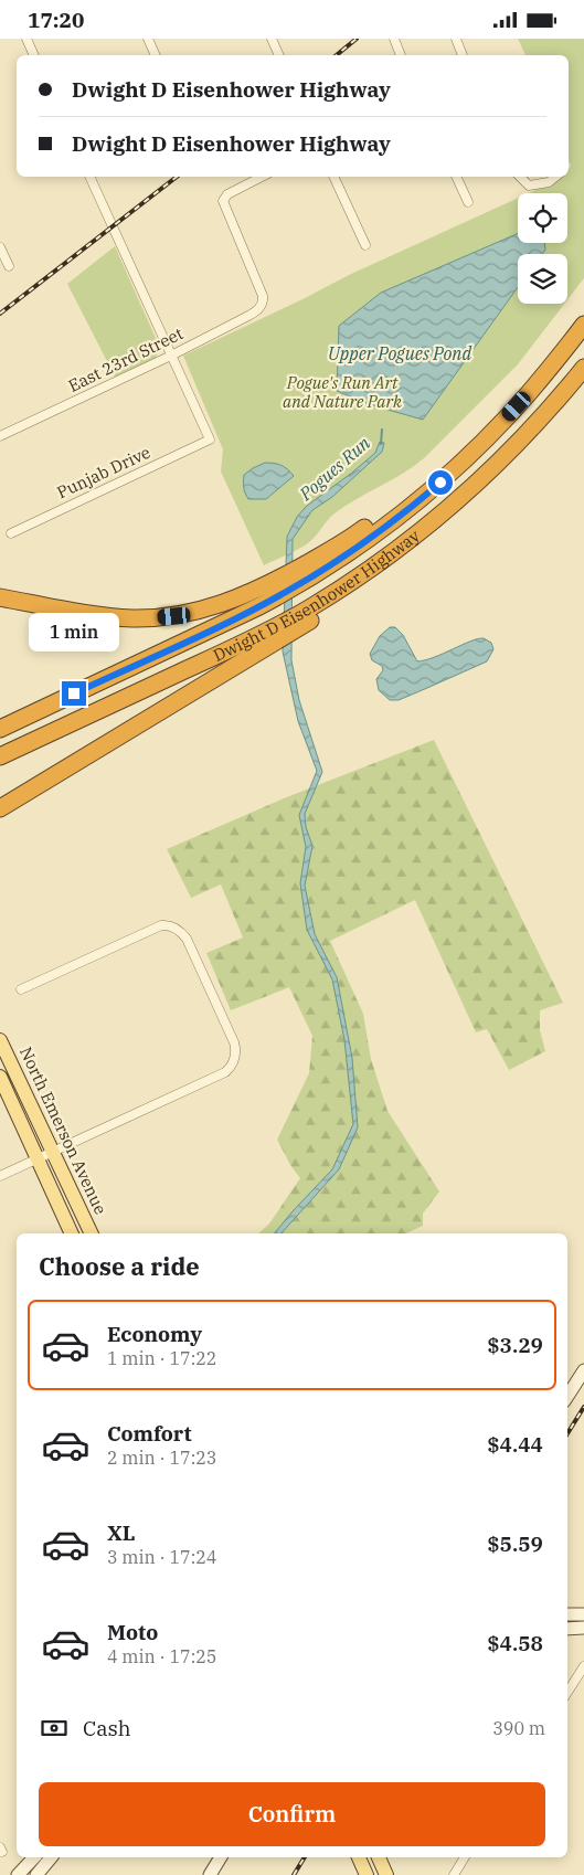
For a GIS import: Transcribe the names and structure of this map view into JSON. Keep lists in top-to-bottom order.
{
  "streets": {
    "highway": ["Dwight D Eisenhower Highway"],
    "main road": ["North Emerson Avenue"],
    "street": ["East 23rd Street", "Punjab Drive"]
  },
  "crossings": [
    ["East 23rd Street", "Punjab Drive"]
  ],
  "water": ["Upper Pogues Pond", "Pogues Run"],
  "parks": ["Pogue's Run Art and Nature Park"],
  "page": {
    "status": "17:20",
    "banner": ["Dwight D Eisenhower Highway", "Dwight D Eisenhower Highway"],
    "bubble": "1 min",
    "heading": "Choose a ride",
    "list": [
      {
        "name": "Economy",
        "note": "1 min · 17:22",
        "value": "$3.29"
      },
      {
        "name": "Comfort",
        "note": "2 min · 17:23",
        "value": "$4.44"
      },
      {
        "name": "XL",
        "note": "3 min · 17:24",
        "value": "$5.59"
      },
      {
        "name": "Moto",
        "note": "4 min · 17:25",
        "value": "$4.58"
      }
    ],
    "pay": ["Cash", "390 m"],
    "buttons": "Confirm"
  }
}
